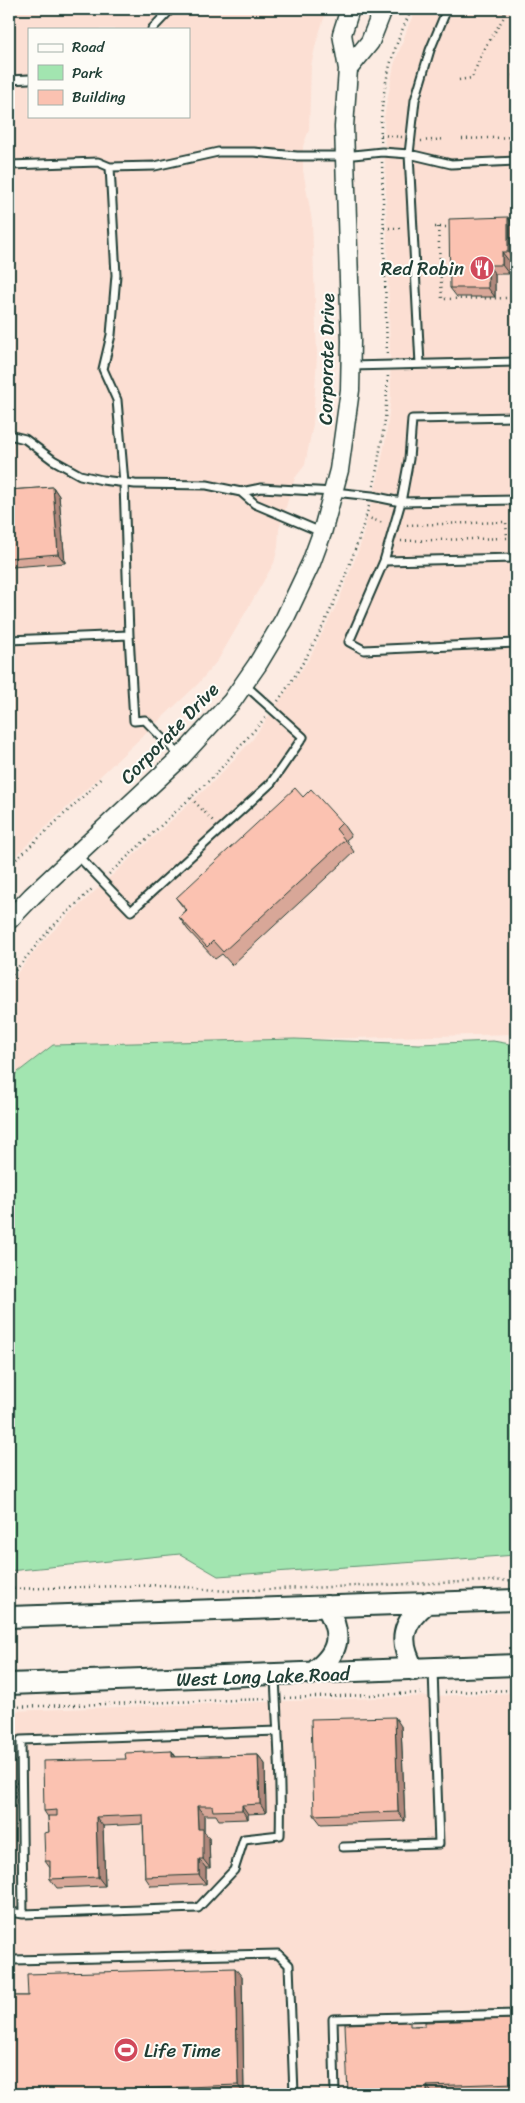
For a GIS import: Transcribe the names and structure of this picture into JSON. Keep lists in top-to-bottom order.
{
  "streets": {
    "main road": ["West Long Lake Road"],
    "street": ["Corporate Drive"]
  },
  "places": {
    "restaurant": ["Red Robin"],
    "sports": ["Life Time"]
  },
  "legend": ["Road", "Park", "Building"]
}
